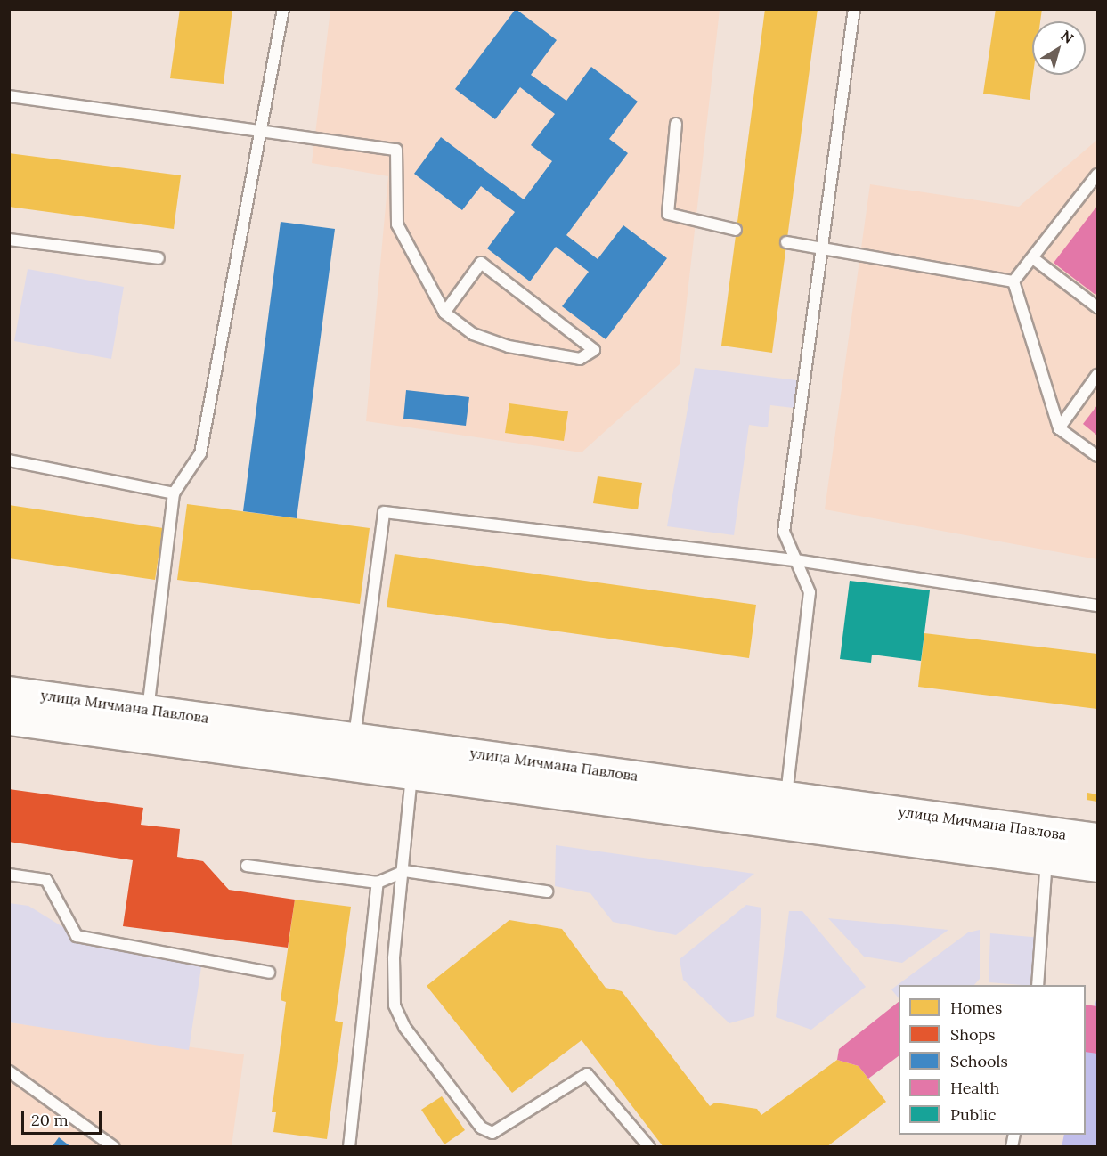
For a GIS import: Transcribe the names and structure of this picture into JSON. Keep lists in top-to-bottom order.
{
  "streets": {
    "main road": ["улица Мичмана Павлова"]
  },
  "legend": [
    "Homes",
    "Shops",
    "Schools",
    "Health",
    "Public"
  ],
  "scale_bar": "20 m",
  "north": "top right"
}
